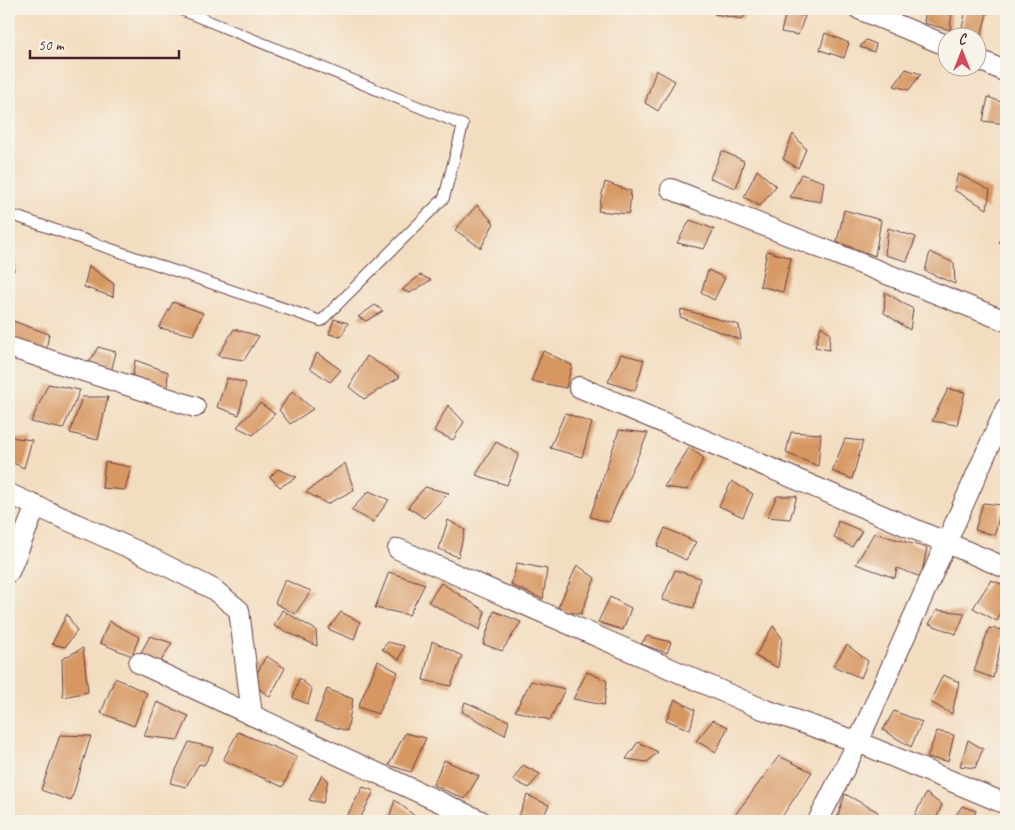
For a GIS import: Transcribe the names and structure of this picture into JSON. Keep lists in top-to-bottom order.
{
  "scale_bar": "50 m",
  "north": "top"
}
